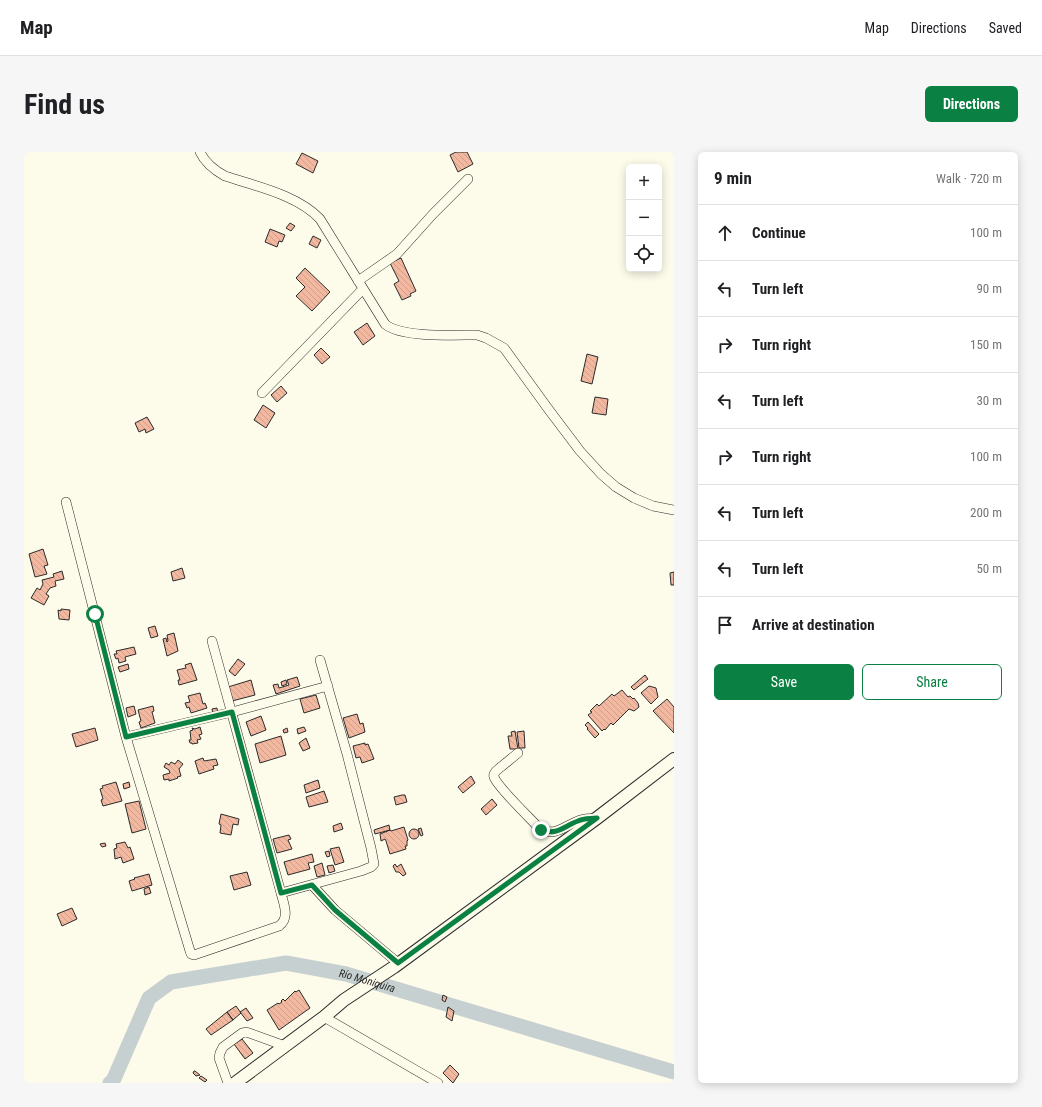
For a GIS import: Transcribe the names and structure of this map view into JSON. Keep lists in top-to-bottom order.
{
  "water": ["Río Moniquira"],
  "page": {
    "header": "Map",
    "nav": ["Map", "Directions", "Saved"],
    "buttons": [
      "Directions",
      ["Save", "Share"]
    ],
    "title": "Find us",
    "heading": ["9 min", "Walk · 720 m"],
    "map_buttons": ["+", "−"],
    "list": [
      ["Continue", "100 m"],
      ["Turn left", "90 m"],
      ["Turn right", "150 m"],
      ["Turn left", "30 m"],
      ["Turn right", "100 m"],
      ["Turn left", "200 m"],
      ["Turn left", "50 m"],
      "Arrive at destination"
    ]
  }
}
